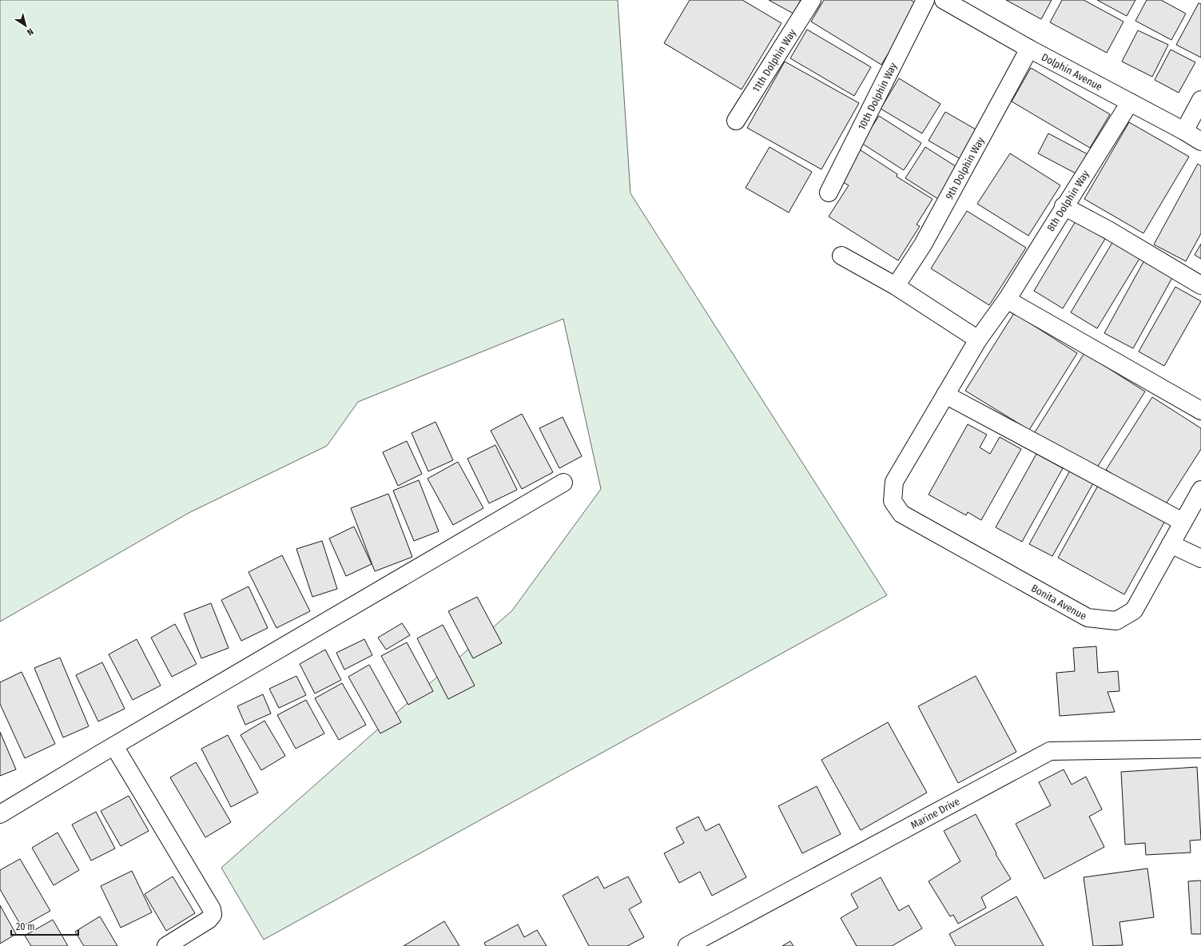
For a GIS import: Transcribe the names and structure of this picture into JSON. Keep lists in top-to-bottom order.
{
  "streets": {
    "street": [
      "11th Dolphin Way",
      "Dolphin Avenue",
      "10th Dolphin Way",
      "9th Dolphin Way",
      "8th Dolphin Way",
      "Bonita Avenue",
      "Marine Drive"
    ]
  },
  "crossings": [
    ["Dolphin Avenue", "9th Dolphin Way"],
    ["Dolphin Avenue", "8th Dolphin Way"],
    ["8th Dolphin Way", "Bonita Avenue"]
  ],
  "scale_bar": "20 m",
  "north": "bottom right"
}
